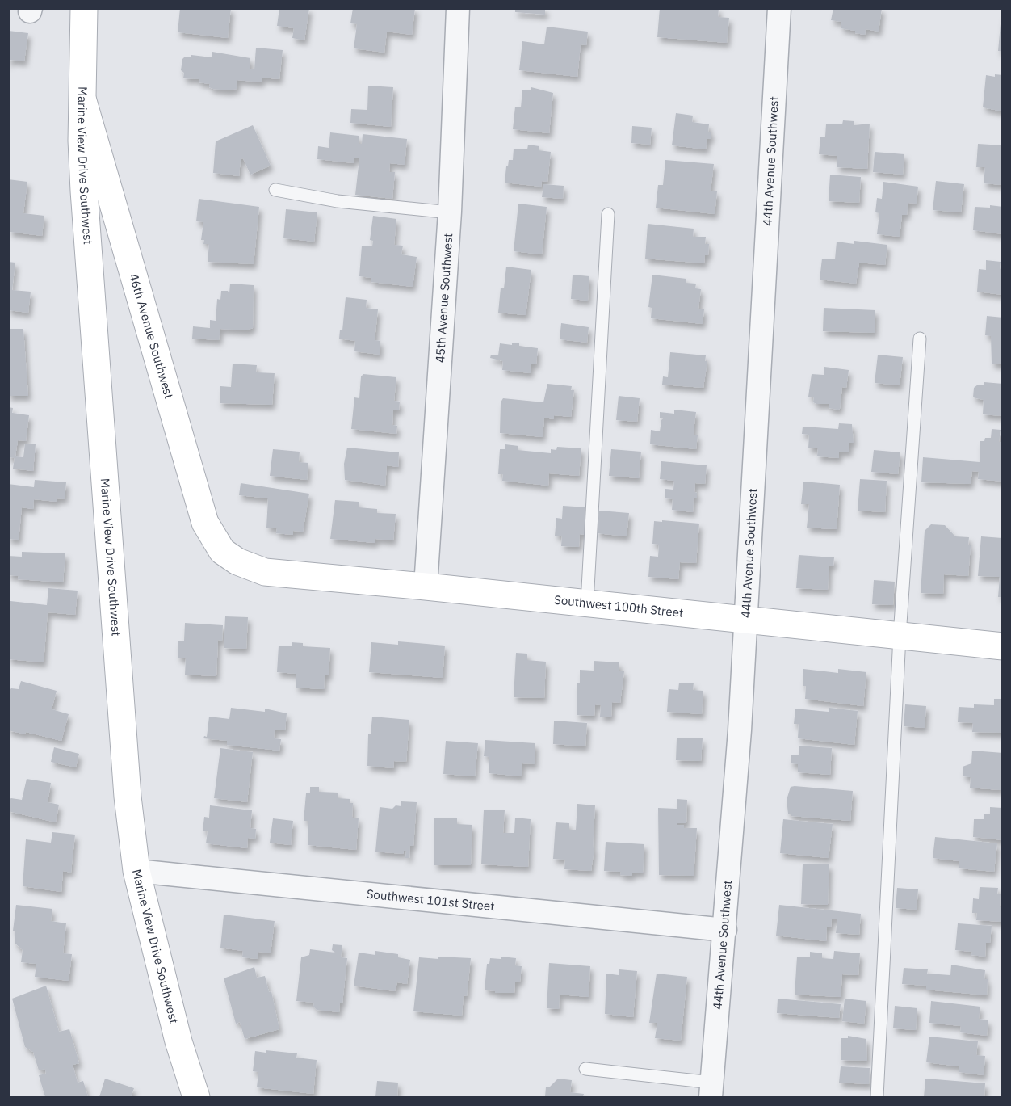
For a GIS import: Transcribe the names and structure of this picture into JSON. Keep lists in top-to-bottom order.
{
  "streets": {
    "street": [
      "44th Avenue Southwest",
      "Marine View Drive Southwest",
      "45th Avenue Southwest",
      "46th Avenue Southwest",
      "Southwest 100th Street",
      "Southwest 101st Street"
    ]
  },
  "crossings": [
    ["44th Avenue Southwest", "Southwest 100th Street"],
    ["44th Avenue Southwest", "Southwest 101st Street"],
    ["Marine View Drive Southwest", "46th Avenue Southwest"],
    ["Marine View Drive Southwest", "Southwest 101st Street"],
    ["45th Avenue Southwest", "Southwest 100th Street"],
    ["46th Avenue Southwest", "Southwest 100th Street"]
  ]
}
